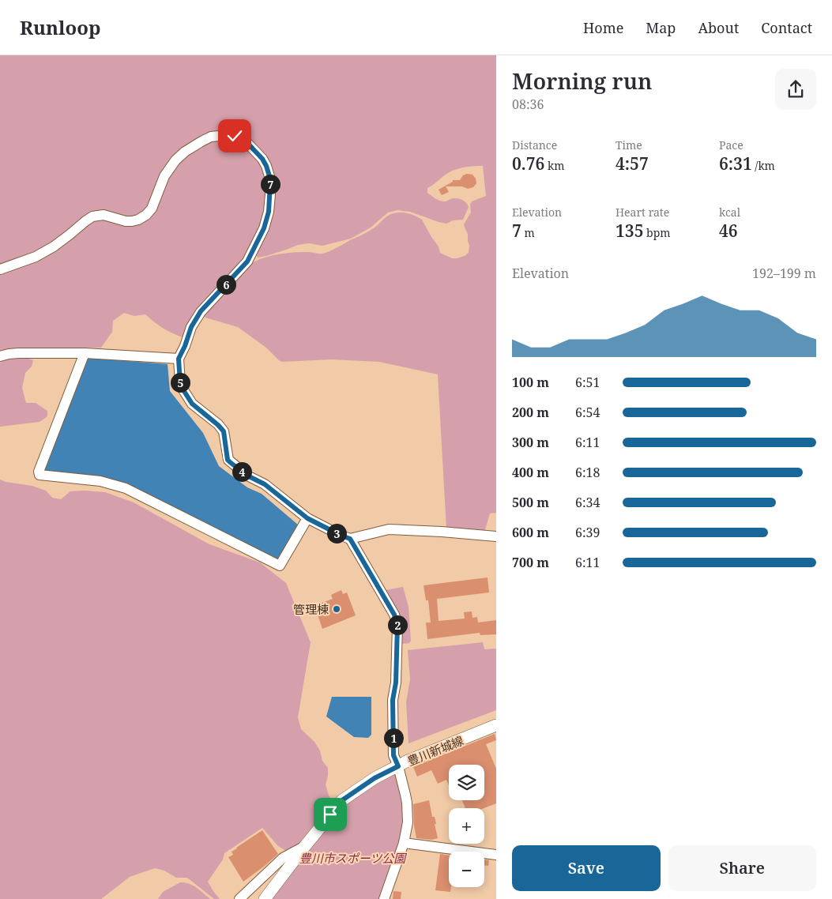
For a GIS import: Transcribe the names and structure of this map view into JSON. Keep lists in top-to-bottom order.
{
  "streets": {
    "main road": ["豊川新城線"]
  },
  "parks": ["豊川市スポーツ公園"],
  "places": ["管理棟"],
  "page": {
    "header": "Runloop",
    "nav": [
      "Home",
      "Map",
      "About",
      "Contact"
    ],
    "heading": ["Morning run", "08:36"],
    "stats": [
      ["Distance", "0.76 km"],
      ["Time", "4:57"],
      ["Pace", "6:31 /km"],
      ["Elevation", "7 m"],
      ["Heart rate", "135 bpm"],
      ["kcal", "46"]
    ],
    "pins": [
      "7",
      "6",
      "5",
      "4",
      "3",
      "2",
      "1"
    ],
    "chart": ["Elevation", "192–199 m"],
    "list": [
      {
        "name": "100 m",
        "note": "6:51"
      },
      {
        "name": "200 m",
        "note": "6:54"
      },
      {
        "name": "300 m",
        "note": "6:11"
      },
      {
        "name": "400 m",
        "note": "6:18"
      },
      {
        "name": "500 m",
        "note": "6:34"
      },
      {
        "name": "600 m",
        "note": "6:39"
      },
      {
        "name": "700 m",
        "note": "6:11"
      }
    ],
    "map_buttons": ["+", "−"],
    "buttons": ["Save", "Share"]
  }
}
